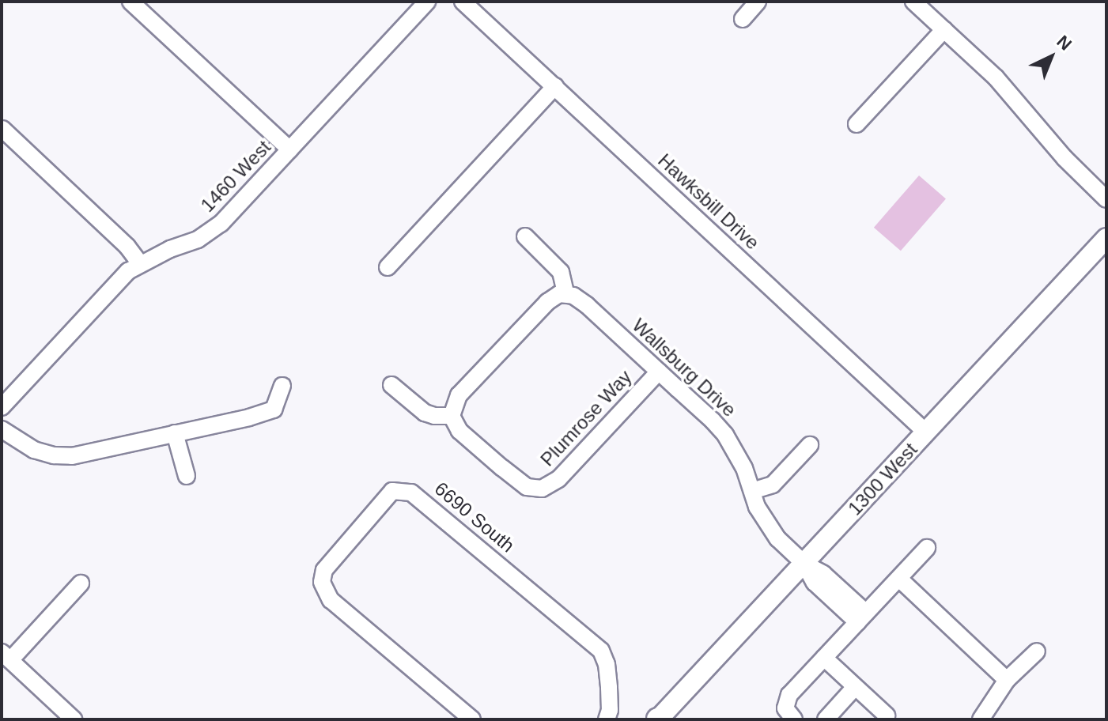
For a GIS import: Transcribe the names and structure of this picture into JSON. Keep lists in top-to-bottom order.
{
  "streets": {
    "street": [
      "1460 West",
      "Hawksbill Drive",
      "Wallsburg Drive",
      "Plumrose Way",
      "1300 West",
      "6690 South"
    ]
  },
  "crossings": [
    ["Hawksbill Drive", "1300 West"],
    ["Wallsburg Drive", "Plumrose Way"],
    ["Wallsburg Drive", "1300 West"]
  ],
  "north": "top right"
}
